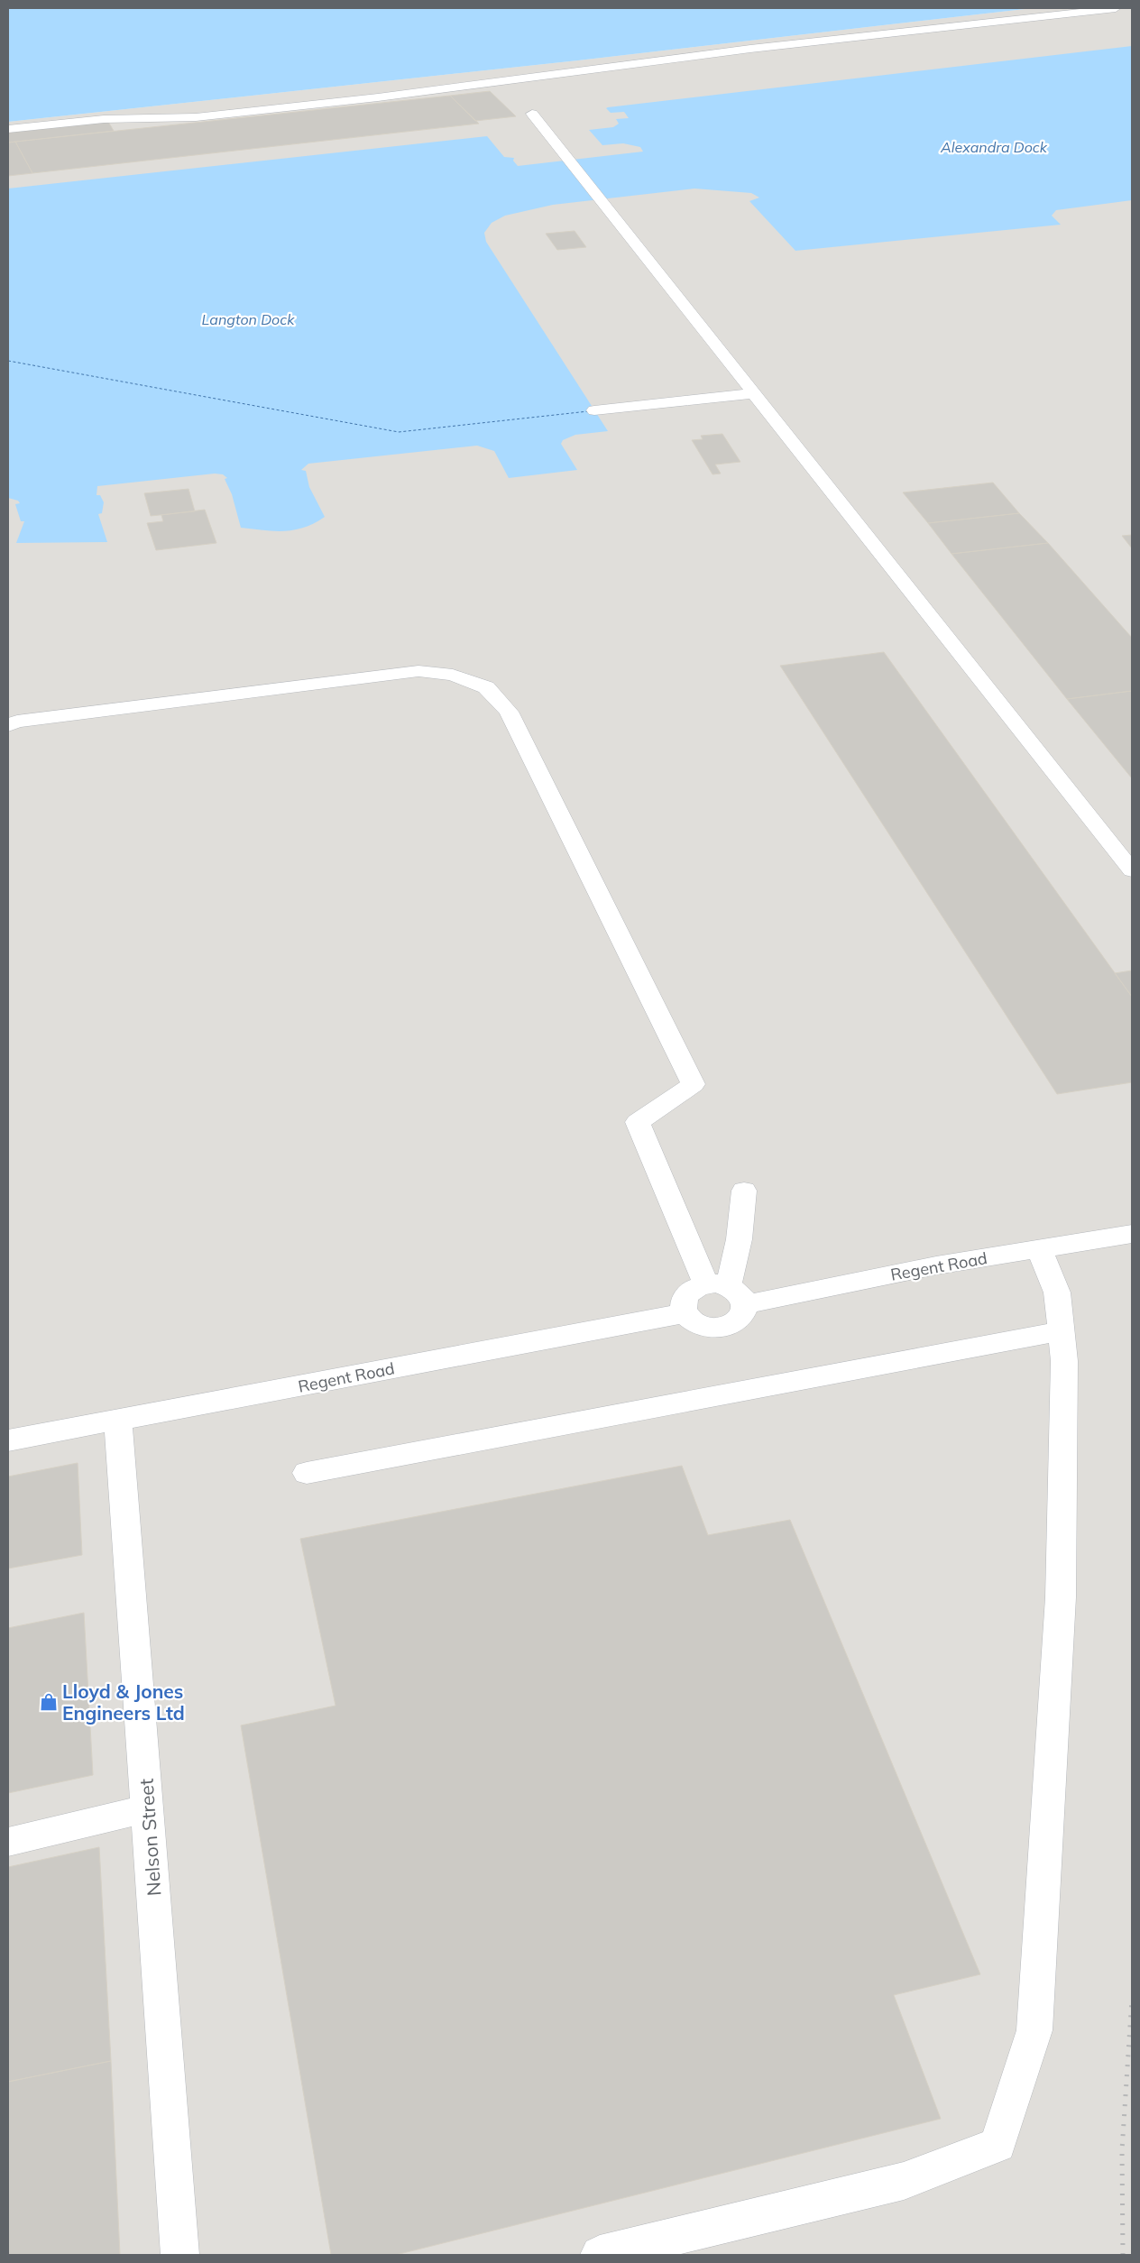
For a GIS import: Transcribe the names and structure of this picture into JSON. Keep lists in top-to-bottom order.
{
  "streets": {
    "street": ["Regent Road", "Nelson Street"]
  },
  "crossings": [
    ["Regent Road", "Nelson Street"]
  ],
  "water": ["Alexandra Dock", "Langton Dock"],
  "places": {
    "shop": ["Lloyd & Jones Engineers Ltd"]
  }
}
